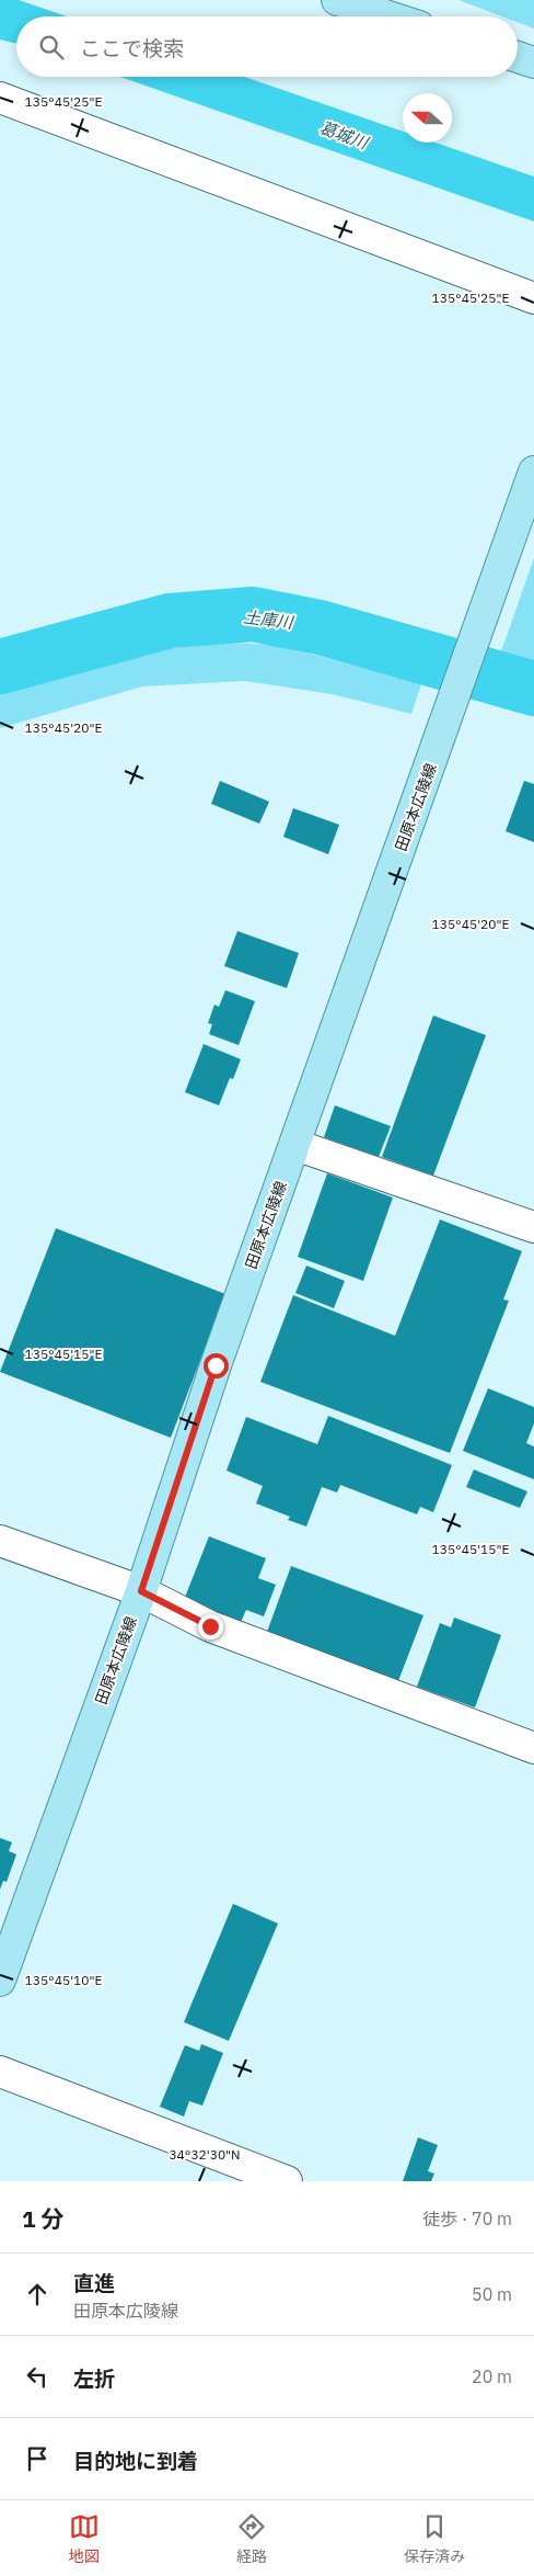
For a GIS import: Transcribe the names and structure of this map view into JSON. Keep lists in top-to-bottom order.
{
  "streets": {
    "main road": ["田原本広陵線"]
  },
  "water": ["葛城川", "土庫川"],
  "north": "left",
  "page": {
    "search": "ここで検索",
    "heading": ["1 分", "徒歩 · 70 m"],
    "list": [
      ["直進", "田原本広陵線", "50 m"],
      ["左折", "20 m"],
      "目的地に到着"
    ],
    "nav": ["地図", "経路", "保存済み"]
  },
  "coordinates": [
    "135°45'25\"E",
    "135°45'20\"E",
    "135°45'15\"E",
    "135°45'10\"E",
    "34°32'30\"N"
  ]
}
